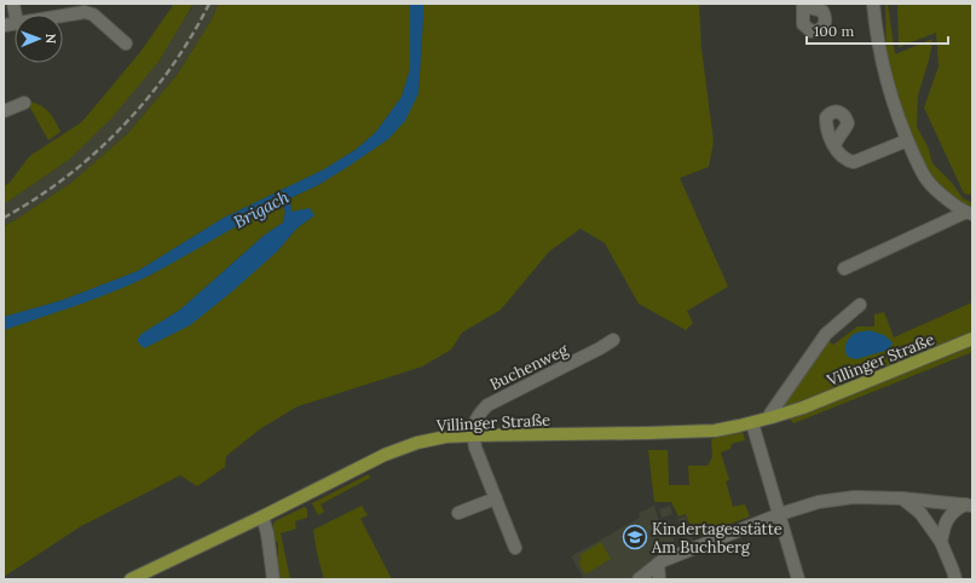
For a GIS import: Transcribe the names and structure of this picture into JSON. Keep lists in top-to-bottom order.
{
  "streets": {
    "main road": ["Villinger Straße"],
    "street": ["Buchenweg"]
  },
  "crossings": [
    ["Villinger Straße", "Buchenweg"]
  ],
  "water": ["Brigach"],
  "places": {
    "school or university": ["Kindertagesstätte Am Buchberg"]
  },
  "scale_bar": "100 m",
  "north": "right"
}
